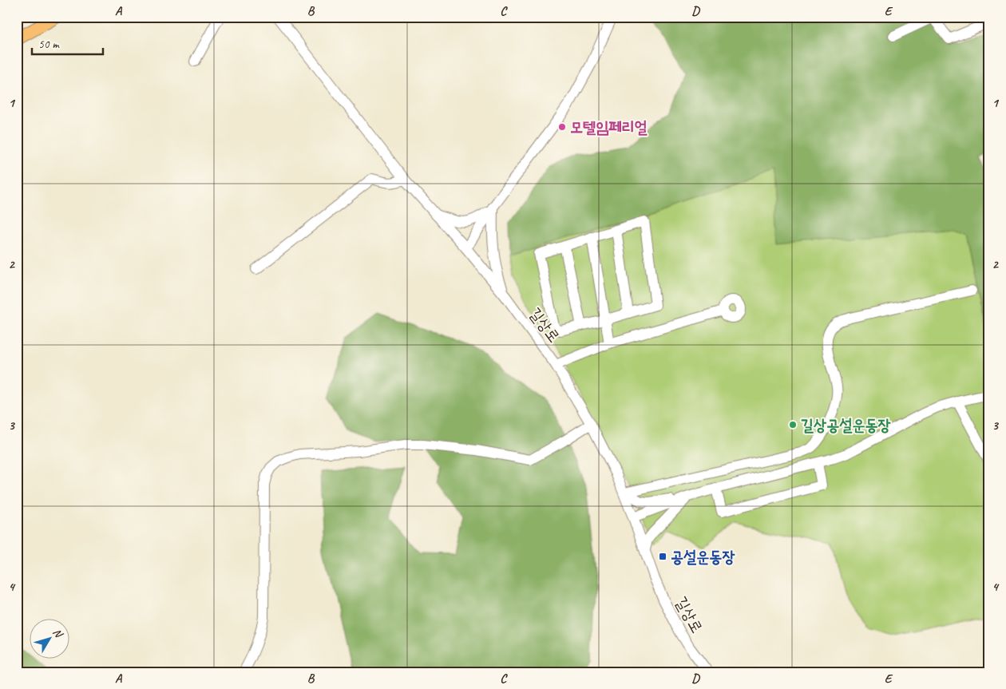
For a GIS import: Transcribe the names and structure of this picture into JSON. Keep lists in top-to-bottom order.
{
  "streets": {
    "street": ["길상로"]
  },
  "places": {
    "other": ["모텔임페리얼", "길상공설운동장"],
    "transit": ["공설운동장"]
  },
  "scale_bar": "50 m",
  "north": "top right",
  "grid": {
    "columns": [
      "A",
      "B",
      "C",
      "D",
      "E"
    ],
    "rows": [
      "1",
      "2",
      "3",
      "4"
    ]
  }
}
